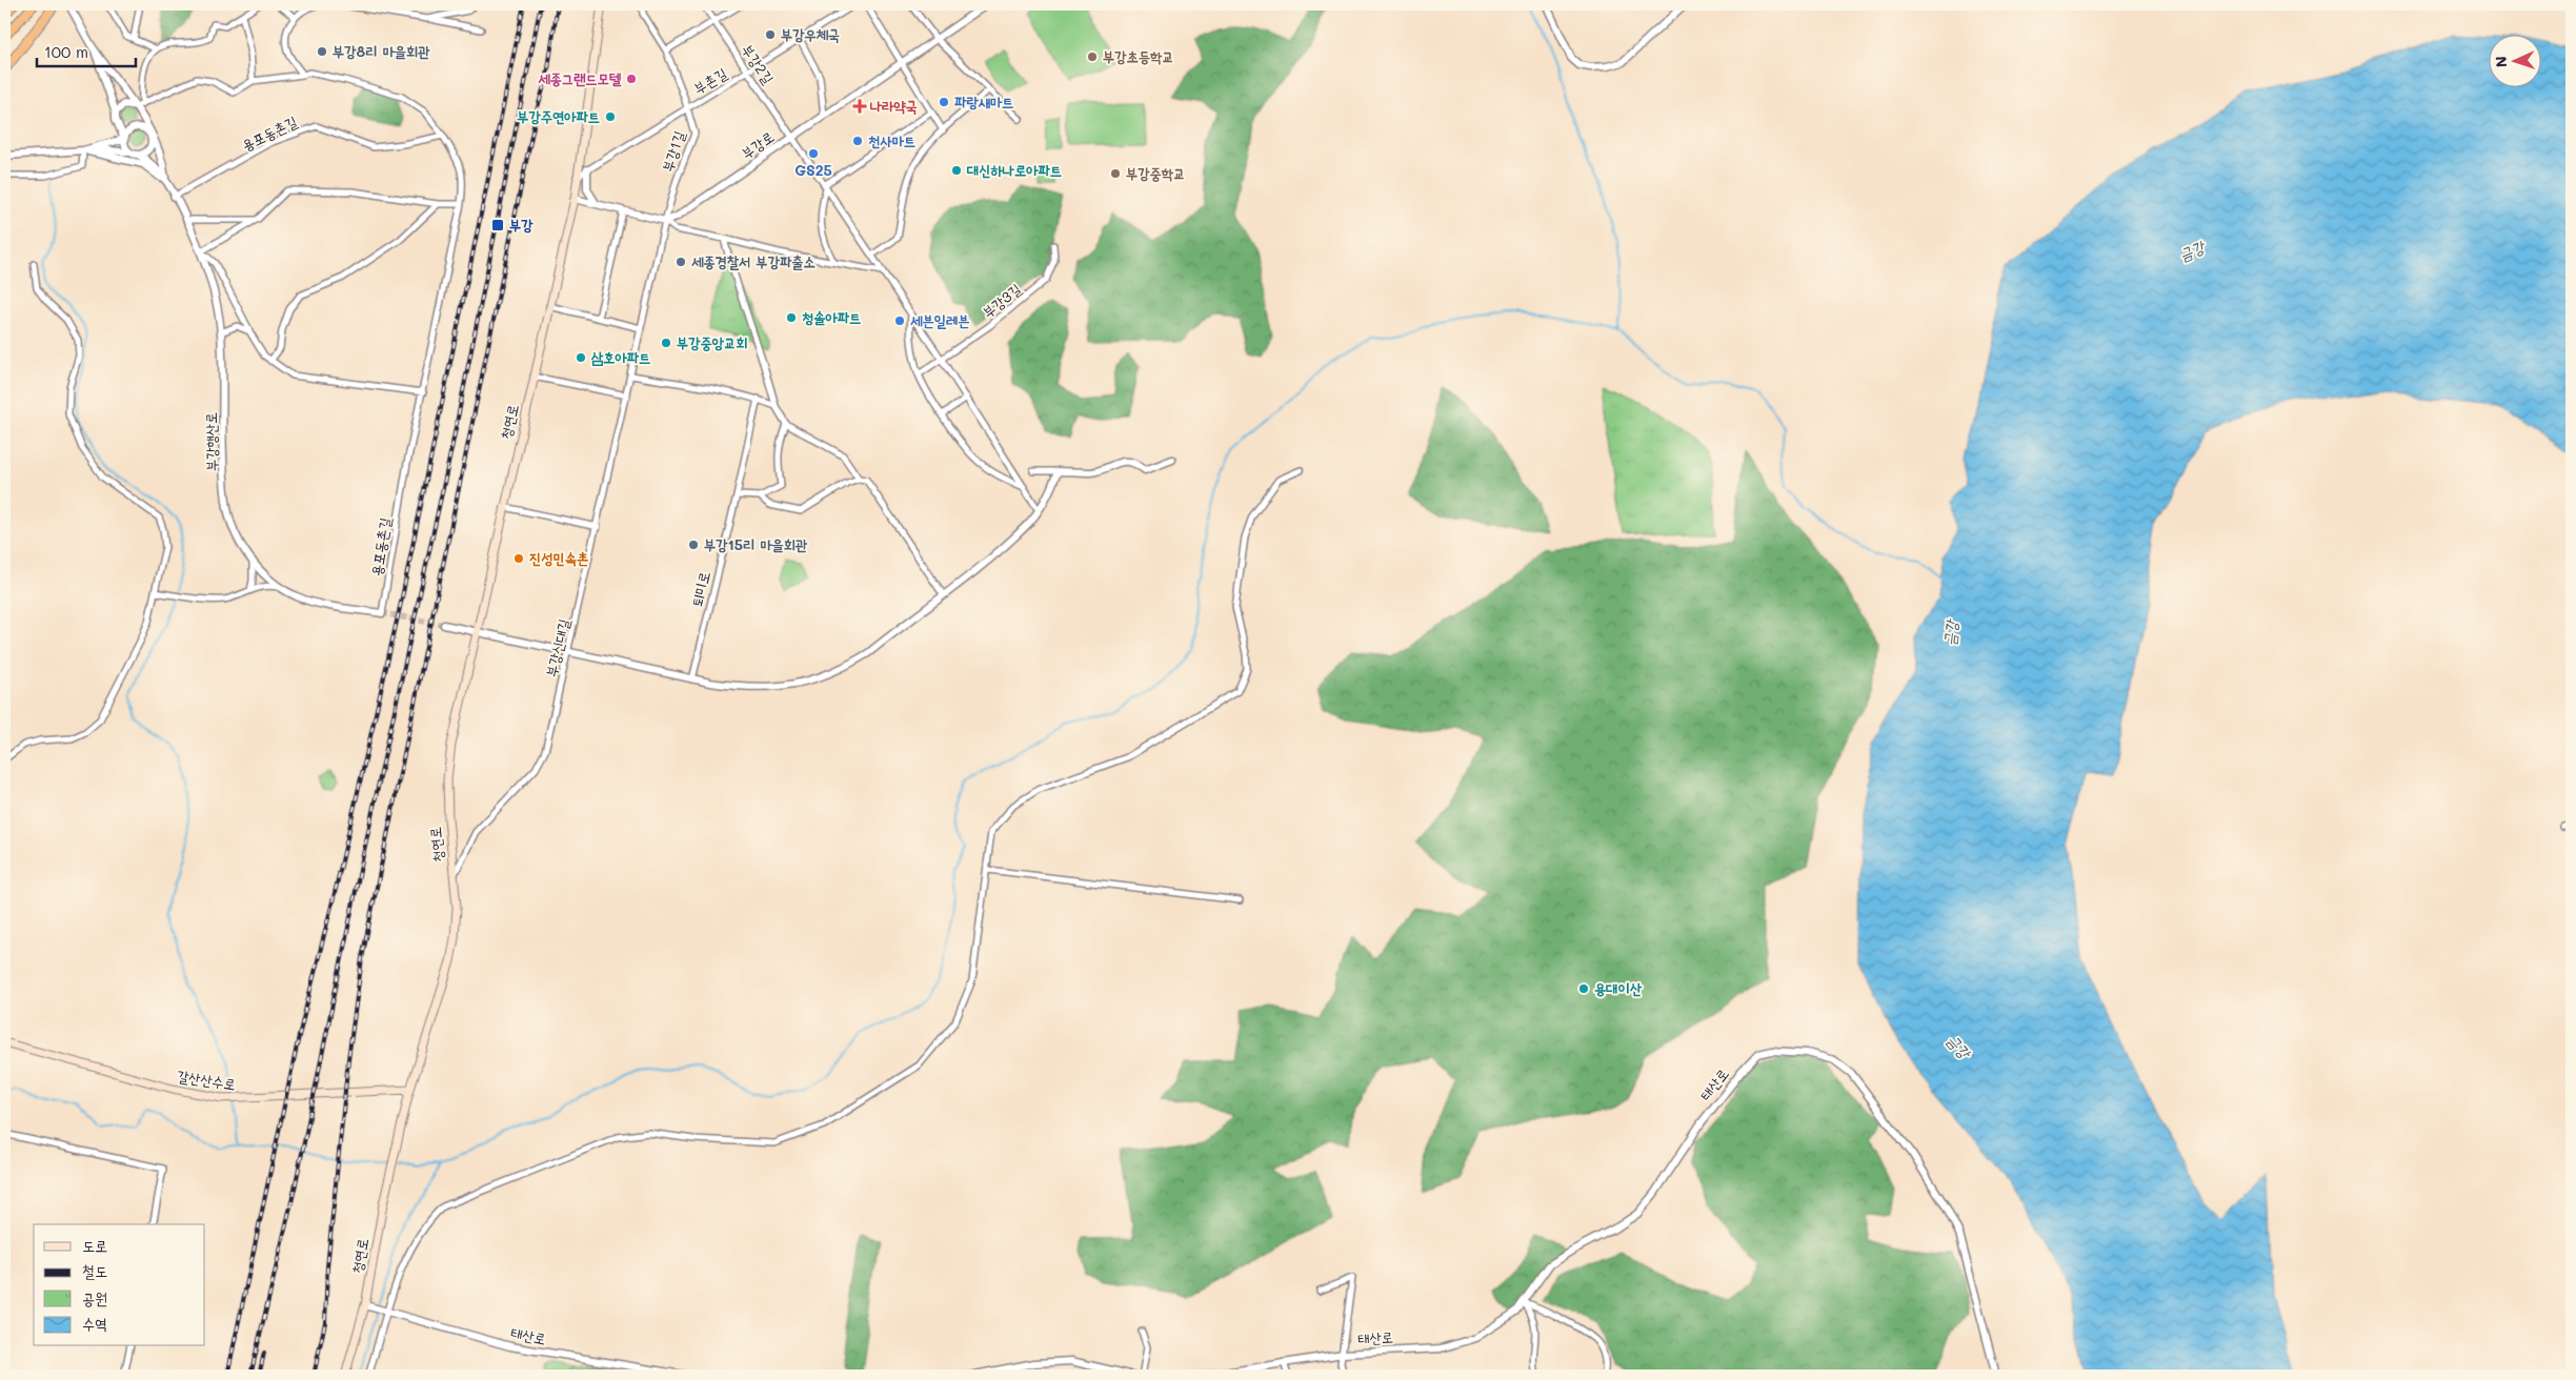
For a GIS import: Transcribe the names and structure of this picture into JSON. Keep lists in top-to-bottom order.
{
  "streets": {
    "main road": ["청연로", "갈산산수로"],
    "street": [
      "부강2길",
      "부촌길",
      "용포동촌길",
      "부강로",
      "부강1길",
      "부강3길",
      "부강행산로",
      "퇴미로",
      "부강신대길",
      "태산로"
    ]
  },
  "crossings": [
    ["부강2길", "부촌길"],
    ["부강2길", "부강로"],
    ["부촌길", "부강1길"],
    ["부촌길", "청연로"],
    ["용포동촌길", "부강행산로"],
    ["부강로", "부강1길"],
    ["부강로", "부강신대길"],
    ["부강1길", "부강신대길"],
    ["청연로", "부강신대길"],
    ["청연로", "갈산산수로"],
    ["청연로", "태산로"]
  ],
  "water": ["금강"],
  "places": {
    "other": [
      "부강우체국",
      "부강8리 마을회관",
      "부강초등학교",
      "세종그랜드모텔",
      "파랑새마트",
      "부강주연아파트",
      "천사마트",
      "GS25",
      "대신하나로아파트",
      "부강중학교",
      "세종경찰서 부강파출소",
      "청솔아파트",
      "세븐일레븐",
      "부강중앙교회",
      "삼호아파트",
      "부강15리 마을회관",
      "진성민속촌",
      "용대이산"
    ],
    "health": ["나라약국"],
    "transit": ["부강"]
  },
  "legend": [
    "도로",
    "철도",
    "공원",
    "수역"
  ],
  "scale_bar": "100 m",
  "north": "left"
}
